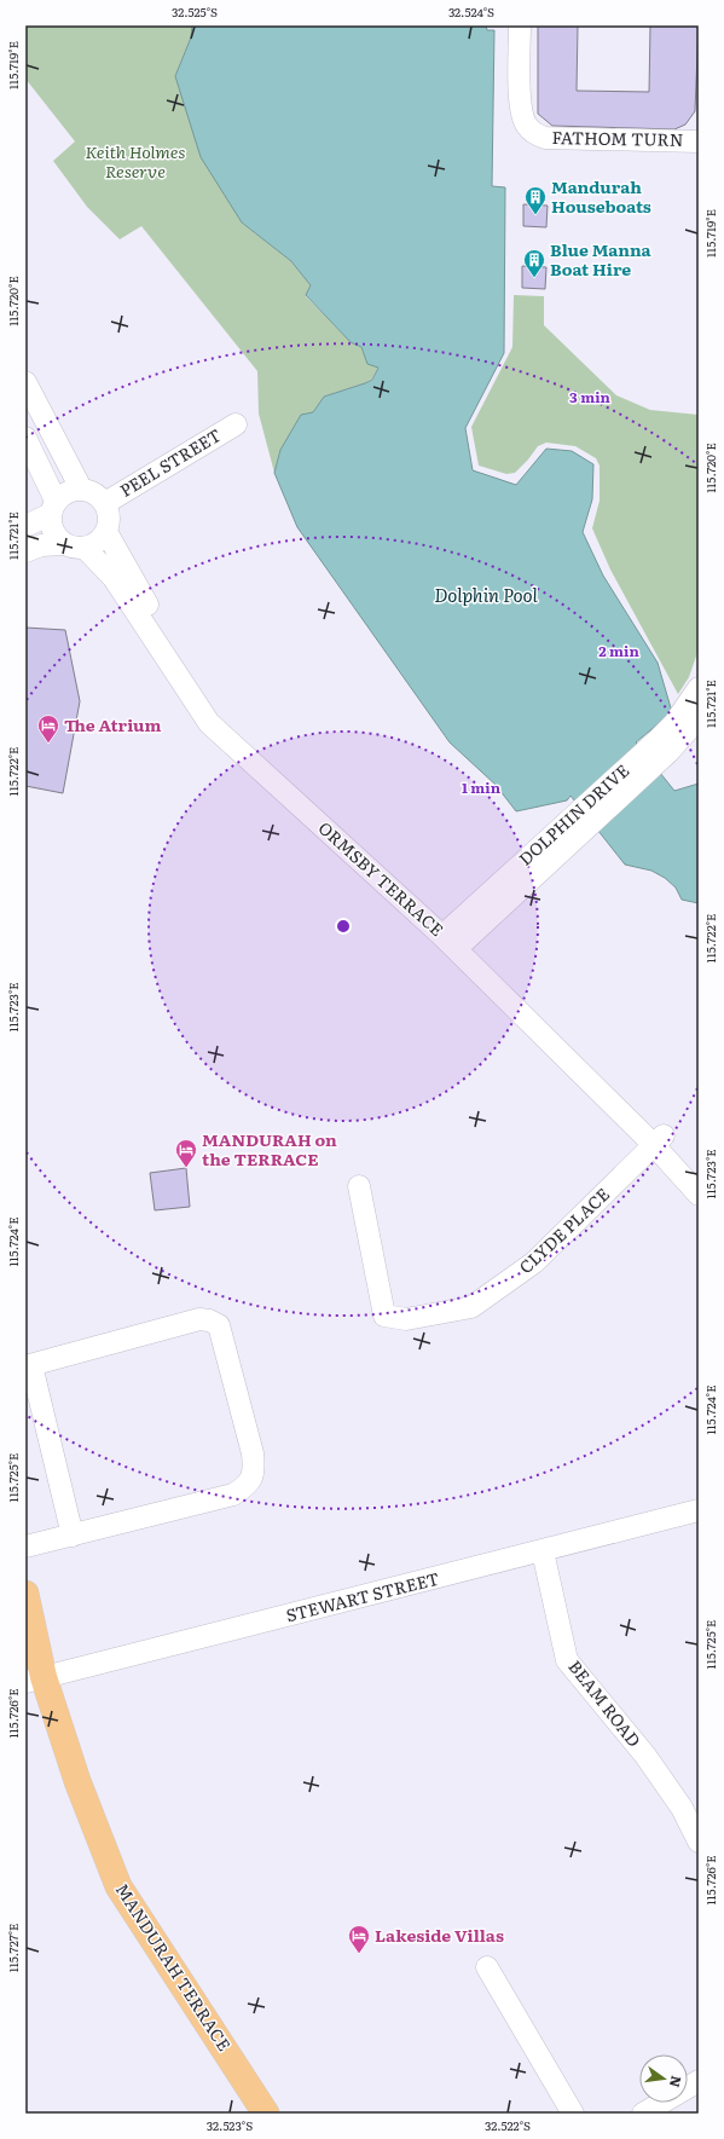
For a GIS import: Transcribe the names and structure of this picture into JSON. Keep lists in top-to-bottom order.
{
  "streets": {
    "main road": ["MANDURAH TERRACE"],
    "street": [
      "FATHOM TURN",
      "PEEL STREET",
      "DOLPHIN DRIVE",
      "ORMSBY TERRACE",
      "CLYDE PLACE",
      "STEWART STREET",
      "BEAM ROAD"
    ]
  },
  "crossings": [
    ["PEEL STREET", "ORMSBY TERRACE"],
    ["DOLPHIN DRIVE", "ORMSBY TERRACE"],
    ["ORMSBY TERRACE", "CLYDE PLACE"],
    ["STEWART STREET", "BEAM ROAD"],
    ["STEWART STREET", "MANDURAH TERRACE"]
  ],
  "water": ["Dolphin Pool"],
  "parks": ["Keith Holmes Reserve"],
  "places": {
    "building": ["Mandurah Houseboats", "Blue Manna Boat Hire"],
    "hotel": ["The Atrium", "MANDURAH on the TERRACE", "Lakeside Villas"]
  },
  "north": "right",
  "coordinates": [
    "32.525°S",
    "32.524°S",
    "115.719°E",
    "115.720°E",
    "115.721°E",
    "115.722°E",
    "115.723°E",
    "115.724°E",
    "115.725°E",
    "115.726°E",
    "115.727°E",
    "32.523°S",
    "32.522°S"
  ],
  "rings": ["3 min", "2 min", "1 min"]
}
